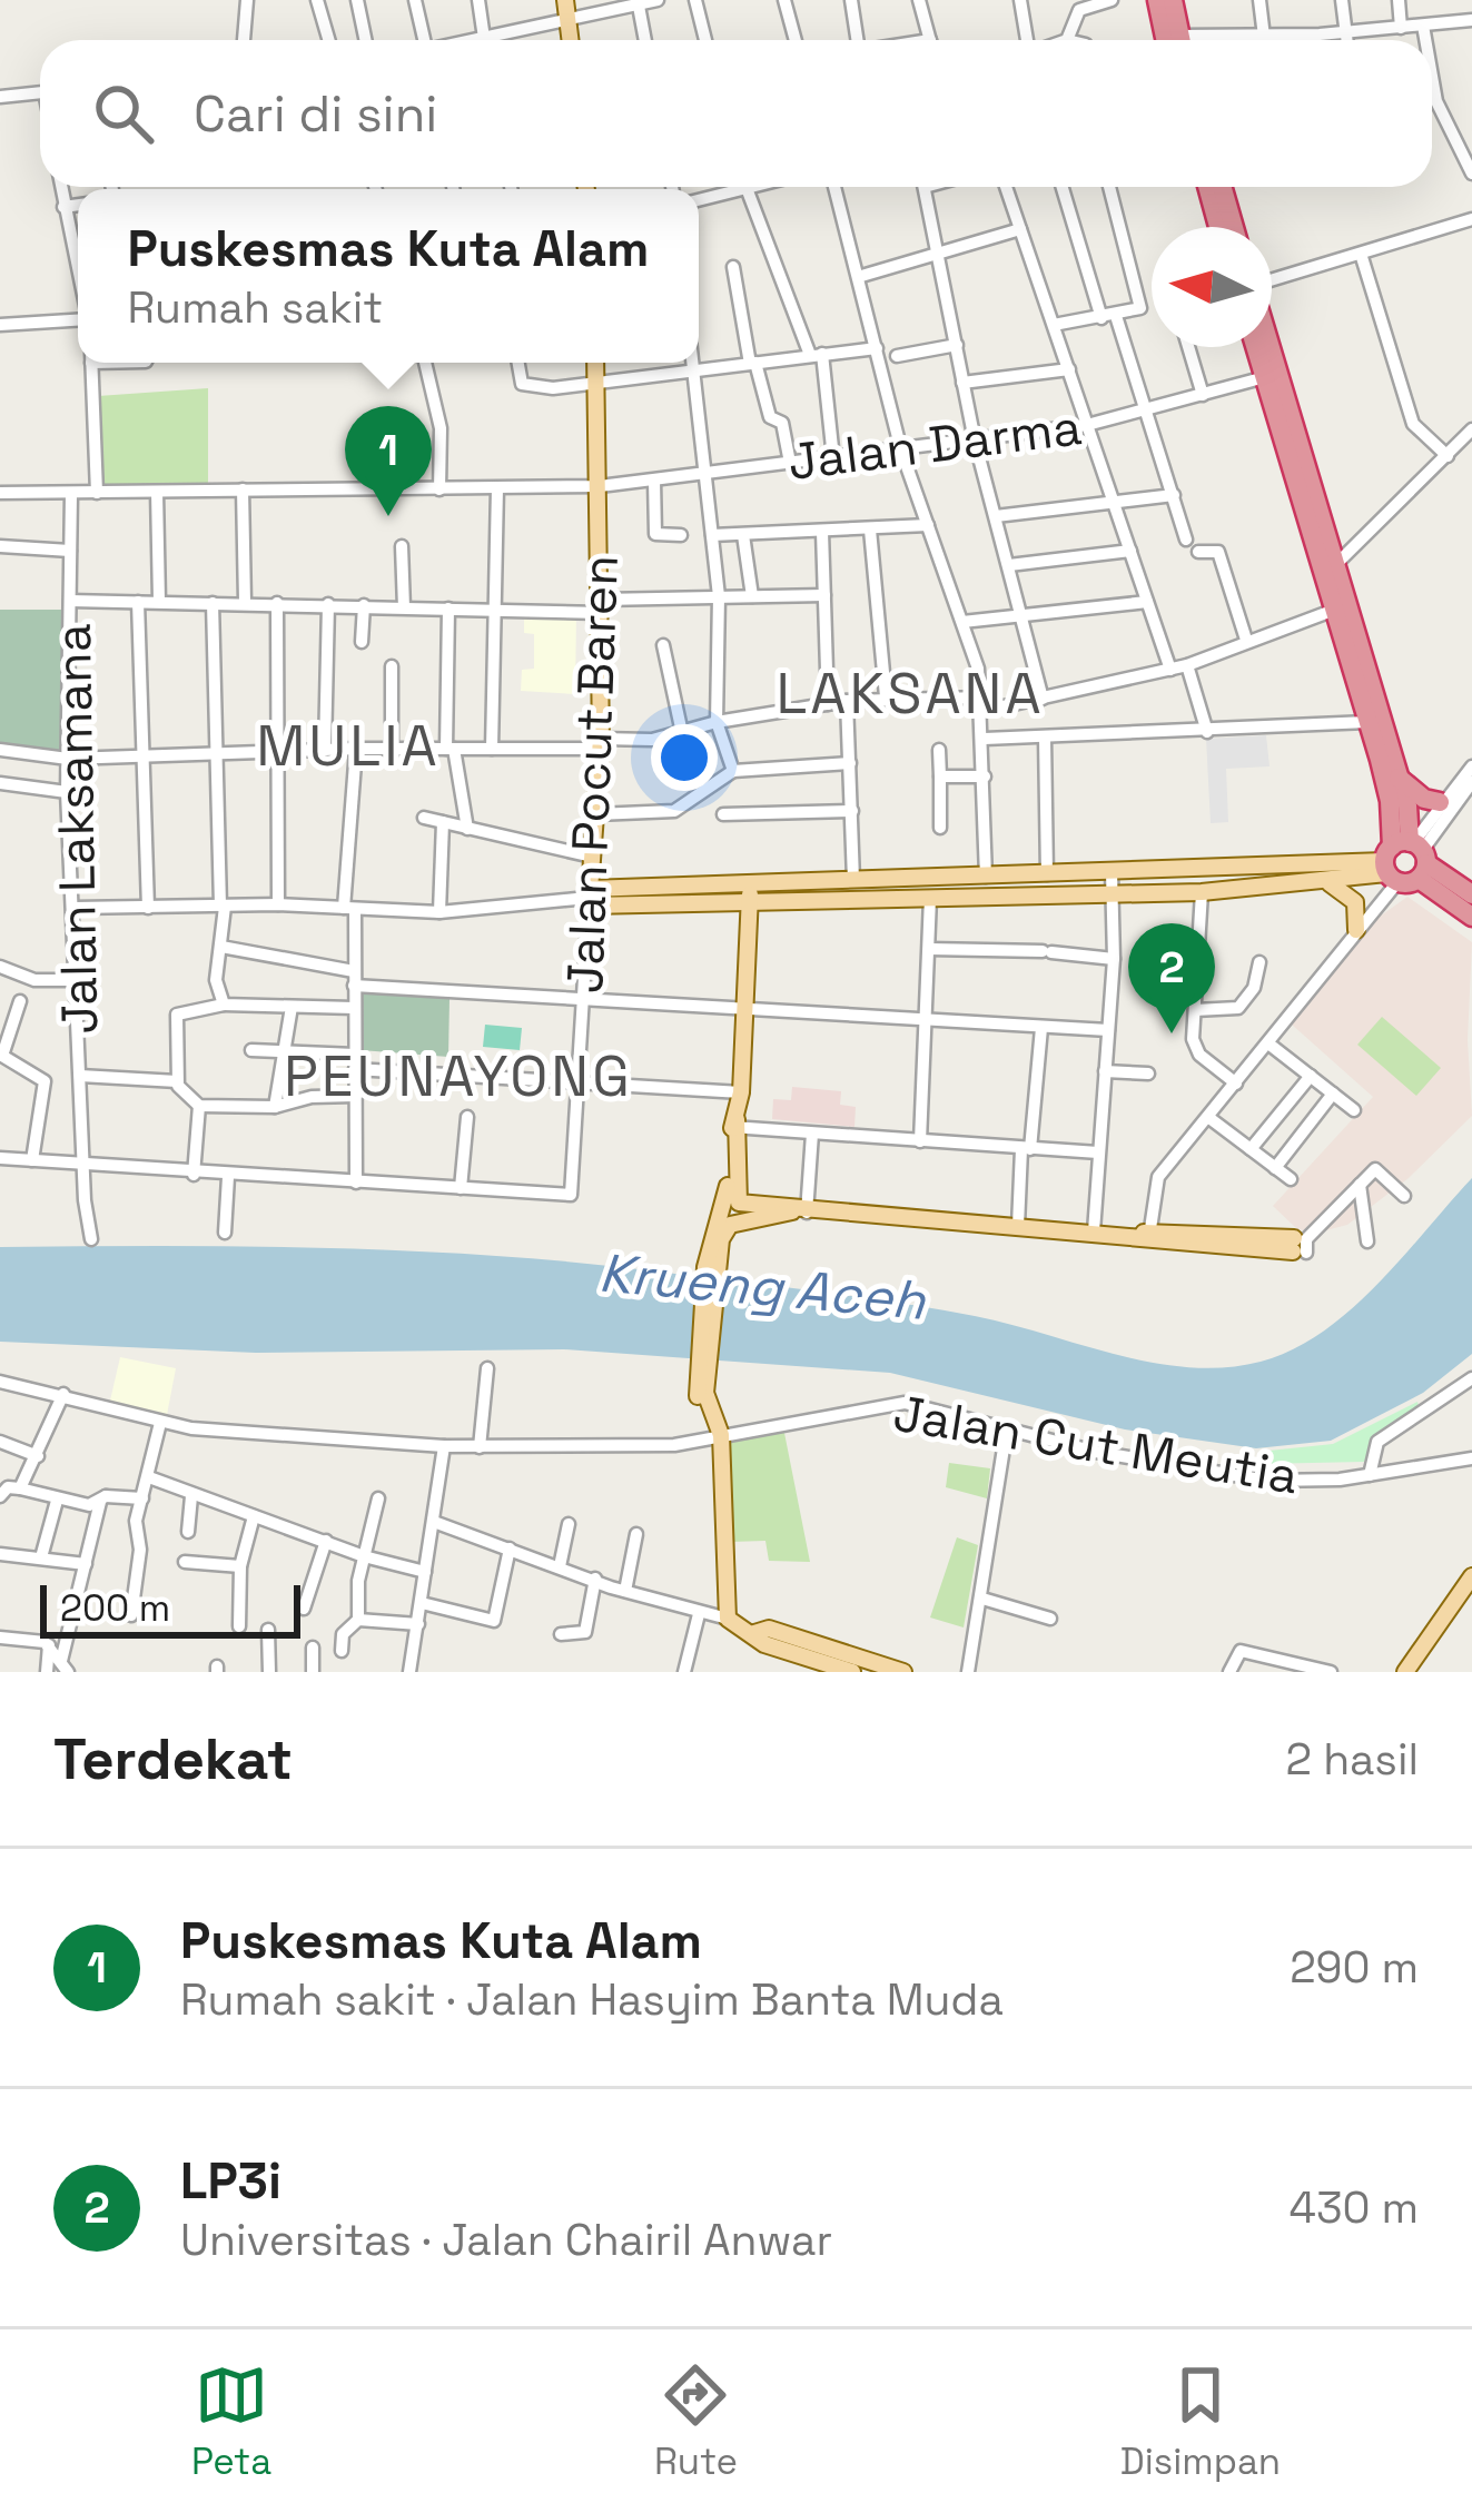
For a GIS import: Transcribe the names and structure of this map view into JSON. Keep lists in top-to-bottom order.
{
  "streets": {
    "main road": ["Jalan Pocut Baren"],
    "street": ["Jalan Darma", "Jalan Laksamana", "Jalan Cut Meutia"]
  },
  "crossings": [
    ["Jalan Darma", "Jalan Pocut Baren"],
    ["Jalan Darma", "Jalan Laksamana"]
  ],
  "districts": ["LAKSANA", "MULIA", "PEUNAYONG"],
  "water": ["Krueng Aceh"],
  "scale_bar": "200 m",
  "north": "left",
  "page": {
    "search": "Cari di sini",
    "popup": ["Puskesmas Kuta Alam", "Rumah sakit"],
    "pins": ["1", "2"],
    "scale": "200 m",
    "heading": ["Terdekat", "2 hasil"],
    "list": [
      {
        "mark": "1",
        "name": "Puskesmas Kuta Alam",
        "note": "Rumah sakit · Jalan Hasyim Banta Muda",
        "value": "290 m"
      },
      {
        "mark": "2",
        "name": "LP3i",
        "note": "Universitas · Jalan Chairil Anwar",
        "value": "430 m"
      }
    ],
    "nav": ["Peta", "Rute", "Disimpan"]
  }
}
